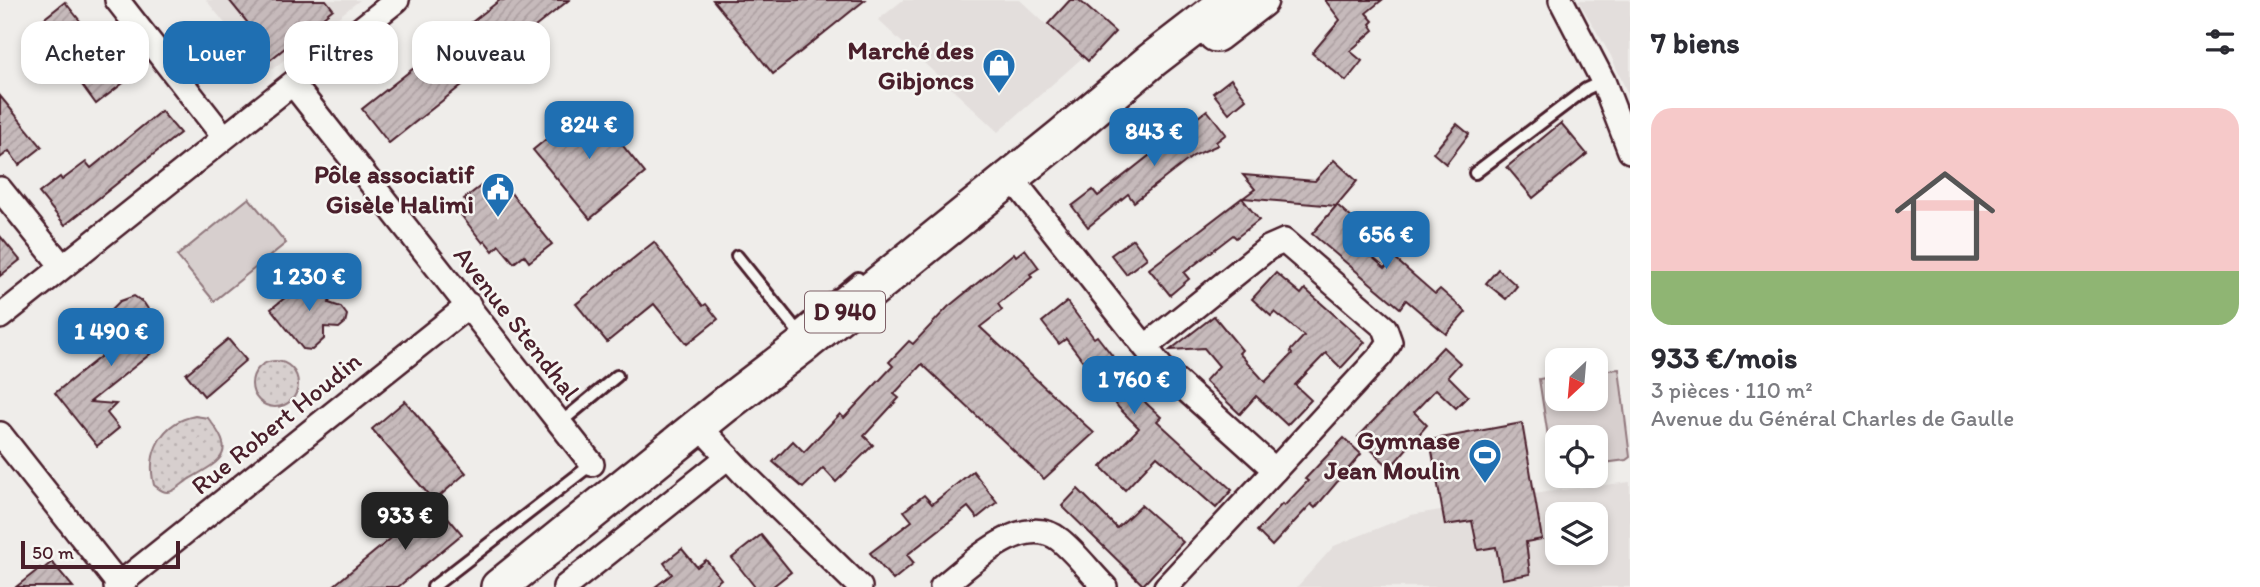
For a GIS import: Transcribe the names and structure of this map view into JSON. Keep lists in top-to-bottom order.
{
  "streets": {
    "main road": ["D 940"],
    "street": ["Avenue Stendhal", "Rue Robert Houdin"]
  },
  "crossings": [
    ["Avenue Stendhal", "Rue Robert Houdin"]
  ],
  "places": {
    "shop": ["Marché des Gibjoncs"],
    "public building": ["Pôle associatif Gisèle Halimi"],
    "sports": ["Gymnase Jean Moulin"]
  },
  "scale_bar": "50 m",
  "north": "bottom left",
  "page": {
    "heading": "7 biens",
    "chip": [
      "Acheter",
      "Louer",
      "Filtres",
      "Nouveau"
    ],
    "list": [
      {
        "name": "933 €/mois",
        "note": "3 pièces · 110 m² · Avenue du Général Charles de Gaulle"
      }
    ],
    "price": [
      "824 €",
      "843 €",
      "656 €",
      "1 230 €",
      "1 490 €",
      "1 760 €",
      "933 €"
    ],
    "scale": "50 m"
  }
}
